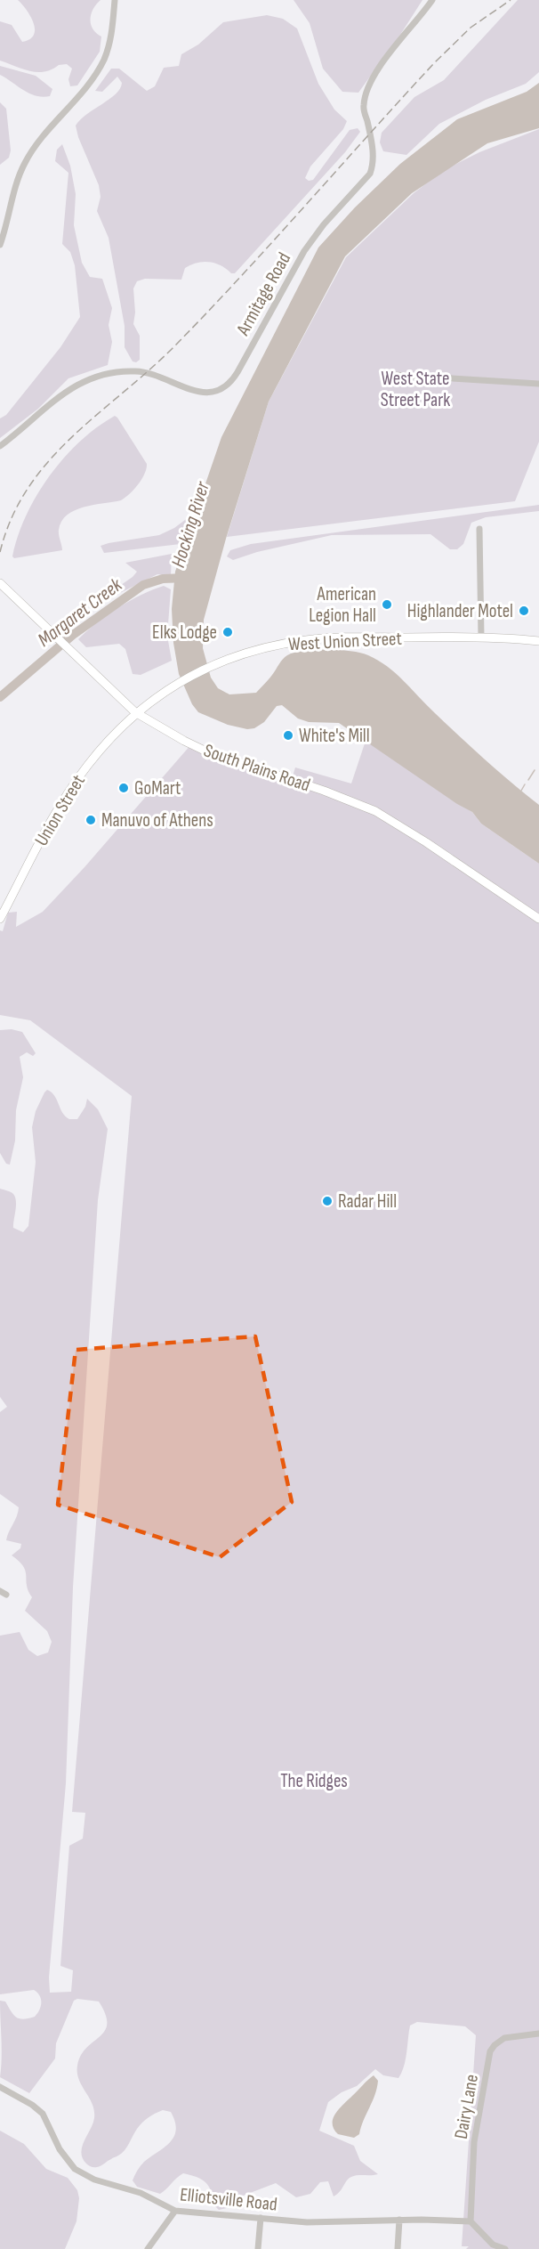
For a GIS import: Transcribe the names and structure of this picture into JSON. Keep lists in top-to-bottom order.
{
  "streets": {
    "main road": ["West Union Street", "South Plains Road", "Union Street"],
    "street": ["Armitage Road", "Dairy Lane", "Elliotsville Road"]
  },
  "crossings": [
    ["West Union Street", "South Plains Road"],
    ["West Union Street", "Union Street"],
    ["South Plains Road", "Union Street"],
    ["Dairy Lane", "Elliotsville Road"]
  ],
  "water": ["Hocking River", "Margaret Creek"],
  "parks": ["West State Street Park", "The Ridges"],
  "places": [
    "American Legion Hall",
    "Highlander Motel",
    "Elks Lodge",
    "White's Mill",
    "GoMart",
    "Manuvo of Athens",
    "Radar Hill"
  ]
}
